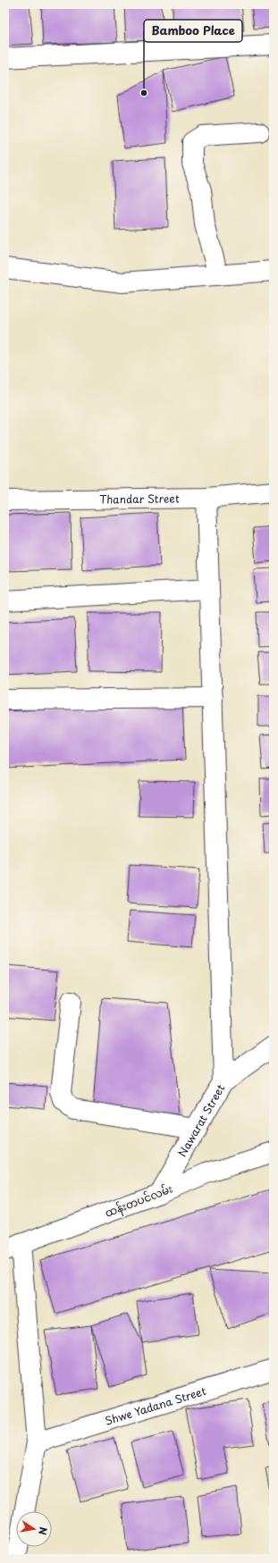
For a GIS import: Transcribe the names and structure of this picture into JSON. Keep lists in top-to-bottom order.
{
  "streets": {
    "street": [
      "Thandar Street",
      "Nawarat Street",
      "ထန်းတပင်လမ်း",
      "Shwe Yadana Street"
    ]
  },
  "crossings": [
    ["Nawarat Street", "ထန်းတပင်လမ်း"]
  ],
  "places": ["Bamboo Place"],
  "north": "right"
}
